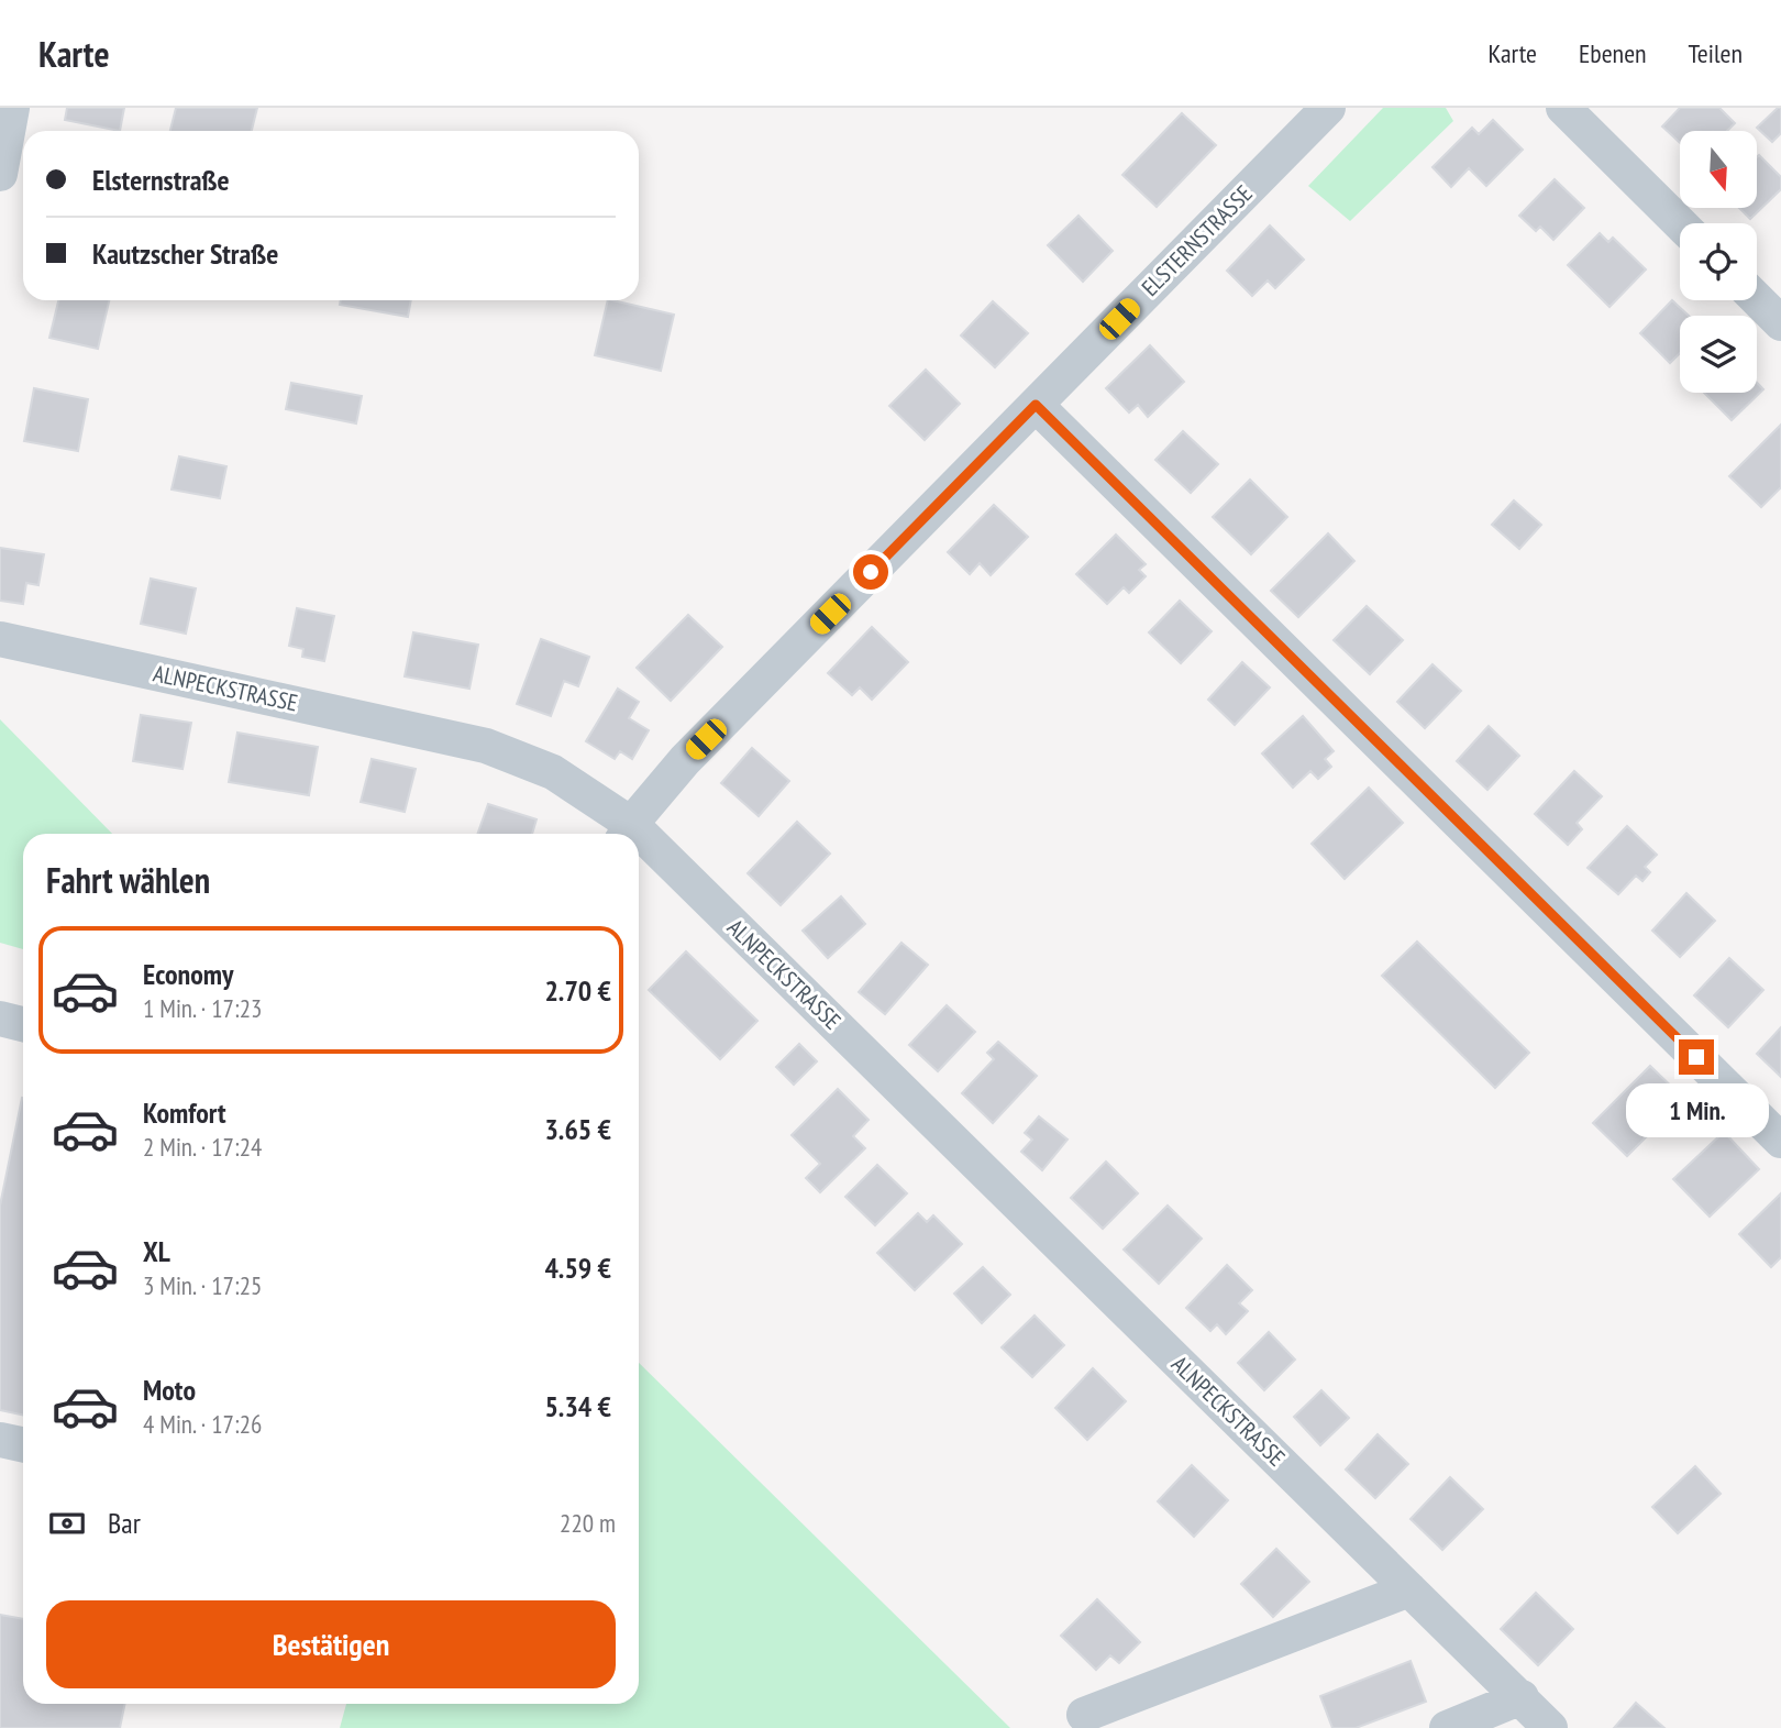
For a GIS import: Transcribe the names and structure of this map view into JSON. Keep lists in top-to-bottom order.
{
  "streets": {
    "street": ["ELSTERNSTRASSE", "ALNPECKSTRASSE"]
  },
  "crossings": [
    ["ELSTERNSTRASSE", "ALNPECKSTRASSE"]
  ],
  "north": "bottom",
  "page": {
    "header": "Karte",
    "nav": ["Karte", "Ebenen", "Teilen"],
    "banner": ["Elsternstraße", "Kautzscher Straße"],
    "heading": "Fahrt wählen",
    "list": [
      {
        "name": "Economy",
        "note": "1 Min. · 17:23",
        "value": "2.70 €"
      },
      {
        "name": "Komfort",
        "note": "2 Min. · 17:24",
        "value": "3.65 €"
      },
      {
        "name": "XL",
        "note": "3 Min. · 17:25",
        "value": "4.59 €"
      },
      {
        "name": "Moto",
        "note": "4 Min. · 17:26",
        "value": "5.34 €"
      }
    ],
    "bubble": "1 Min.",
    "pay": ["Bar", "220 m"],
    "buttons": "Bestätigen"
  }
}
